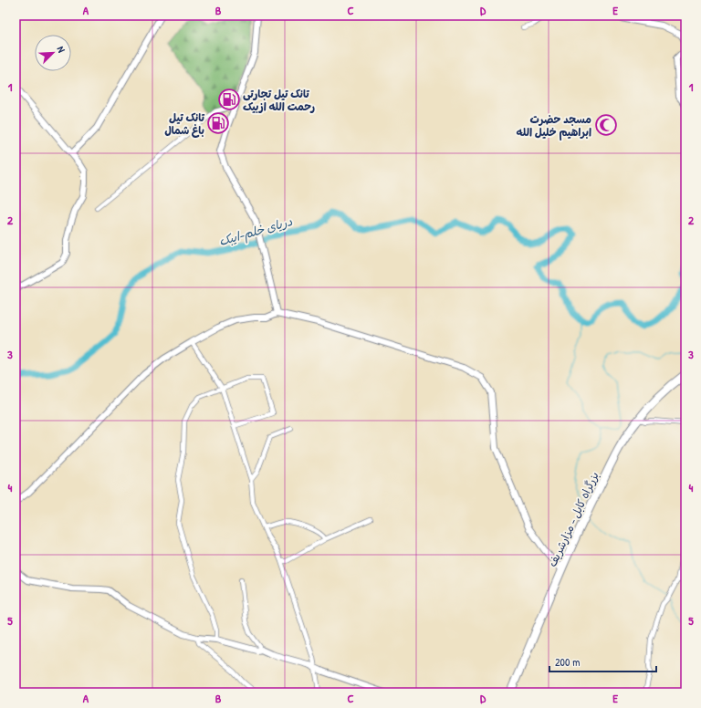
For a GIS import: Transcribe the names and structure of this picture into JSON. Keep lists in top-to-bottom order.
{
  "streets": {
    "highway": ["بزرگراه کابل - مزارشریف"]
  },
  "water": ["دریای خلم-ایبک"],
  "places": {
    "fuel station": ["تانک تیل تجارتی رحمت الله ازبیک", "تانک تیل باغ شمال"],
    "mosque": ["مسجد حضرت ابراهیم خلیل الله"]
  },
  "scale_bar": "200 m",
  "north": "top right",
  "grid": {
    "columns": [
      "A",
      "B",
      "C",
      "D",
      "E"
    ],
    "rows": [
      "1",
      "2",
      "3",
      "4",
      "5"
    ]
  }
}
